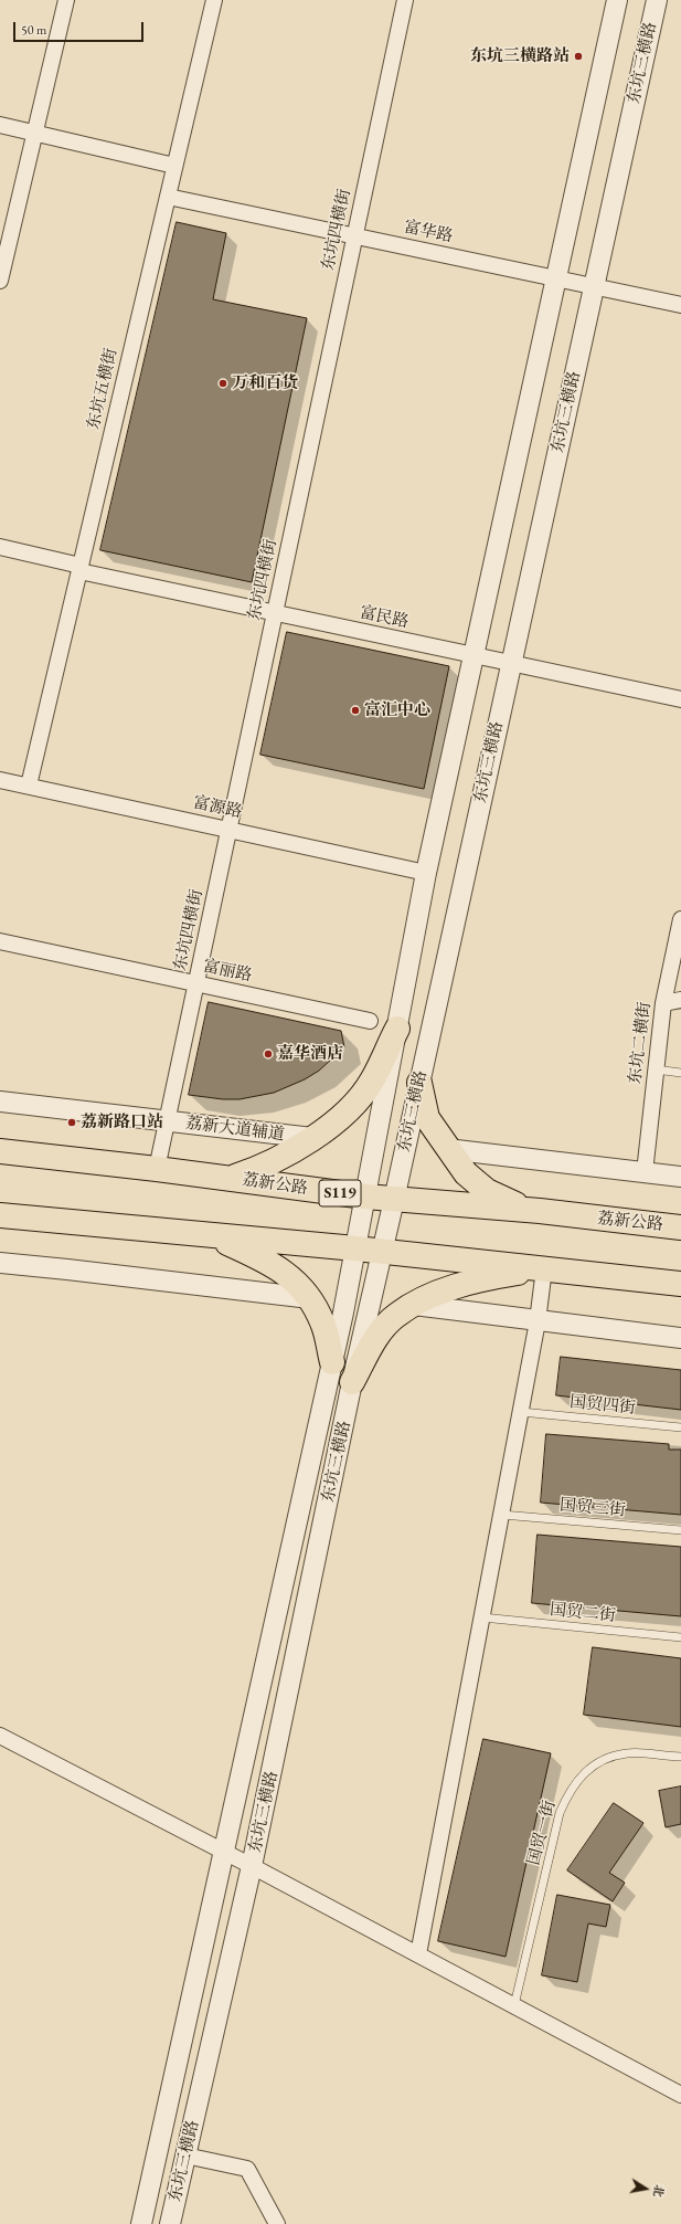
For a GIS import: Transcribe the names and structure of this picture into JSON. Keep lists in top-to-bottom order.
{
  "streets": {
    "main road": ["荔新公路", "S119"],
    "street": [
      "东坑三横路",
      "东坑四横街",
      "富华路",
      "东坑五横街",
      "富民路",
      "富源路",
      "富丽路",
      "东坑二横街",
      "荔新大道辅道"
    ],
    "lane": [
      "国贸四街",
      "国贸三街",
      "国贸二街",
      "国贸一街"
    ]
  },
  "crossings": [
    ["东坑三横路", "富华路"],
    ["东坑三横路", "富民路"],
    ["东坑三横路", "富源路"],
    ["东坑三横路", "荔新公路"],
    ["东坑四横街", "富华路"],
    ["东坑四横街", "富民路"],
    ["东坑四横街", "富源路"],
    ["东坑四横街", "富丽路"],
    ["东坑四横街", "荔新大道辅道"],
    ["东坑四横街", "荔新公路"],
    ["富华路", "东坑五横街"],
    ["东坑五横街", "富民路"],
    ["东坑五横街", "富源路"]
  ],
  "places": [
    "东坑三横路站",
    "万和百货",
    "富汇中心",
    "嘉华酒店",
    "荔新路口站"
  ],
  "scale_bar": "50 m",
  "north": "right"
}
